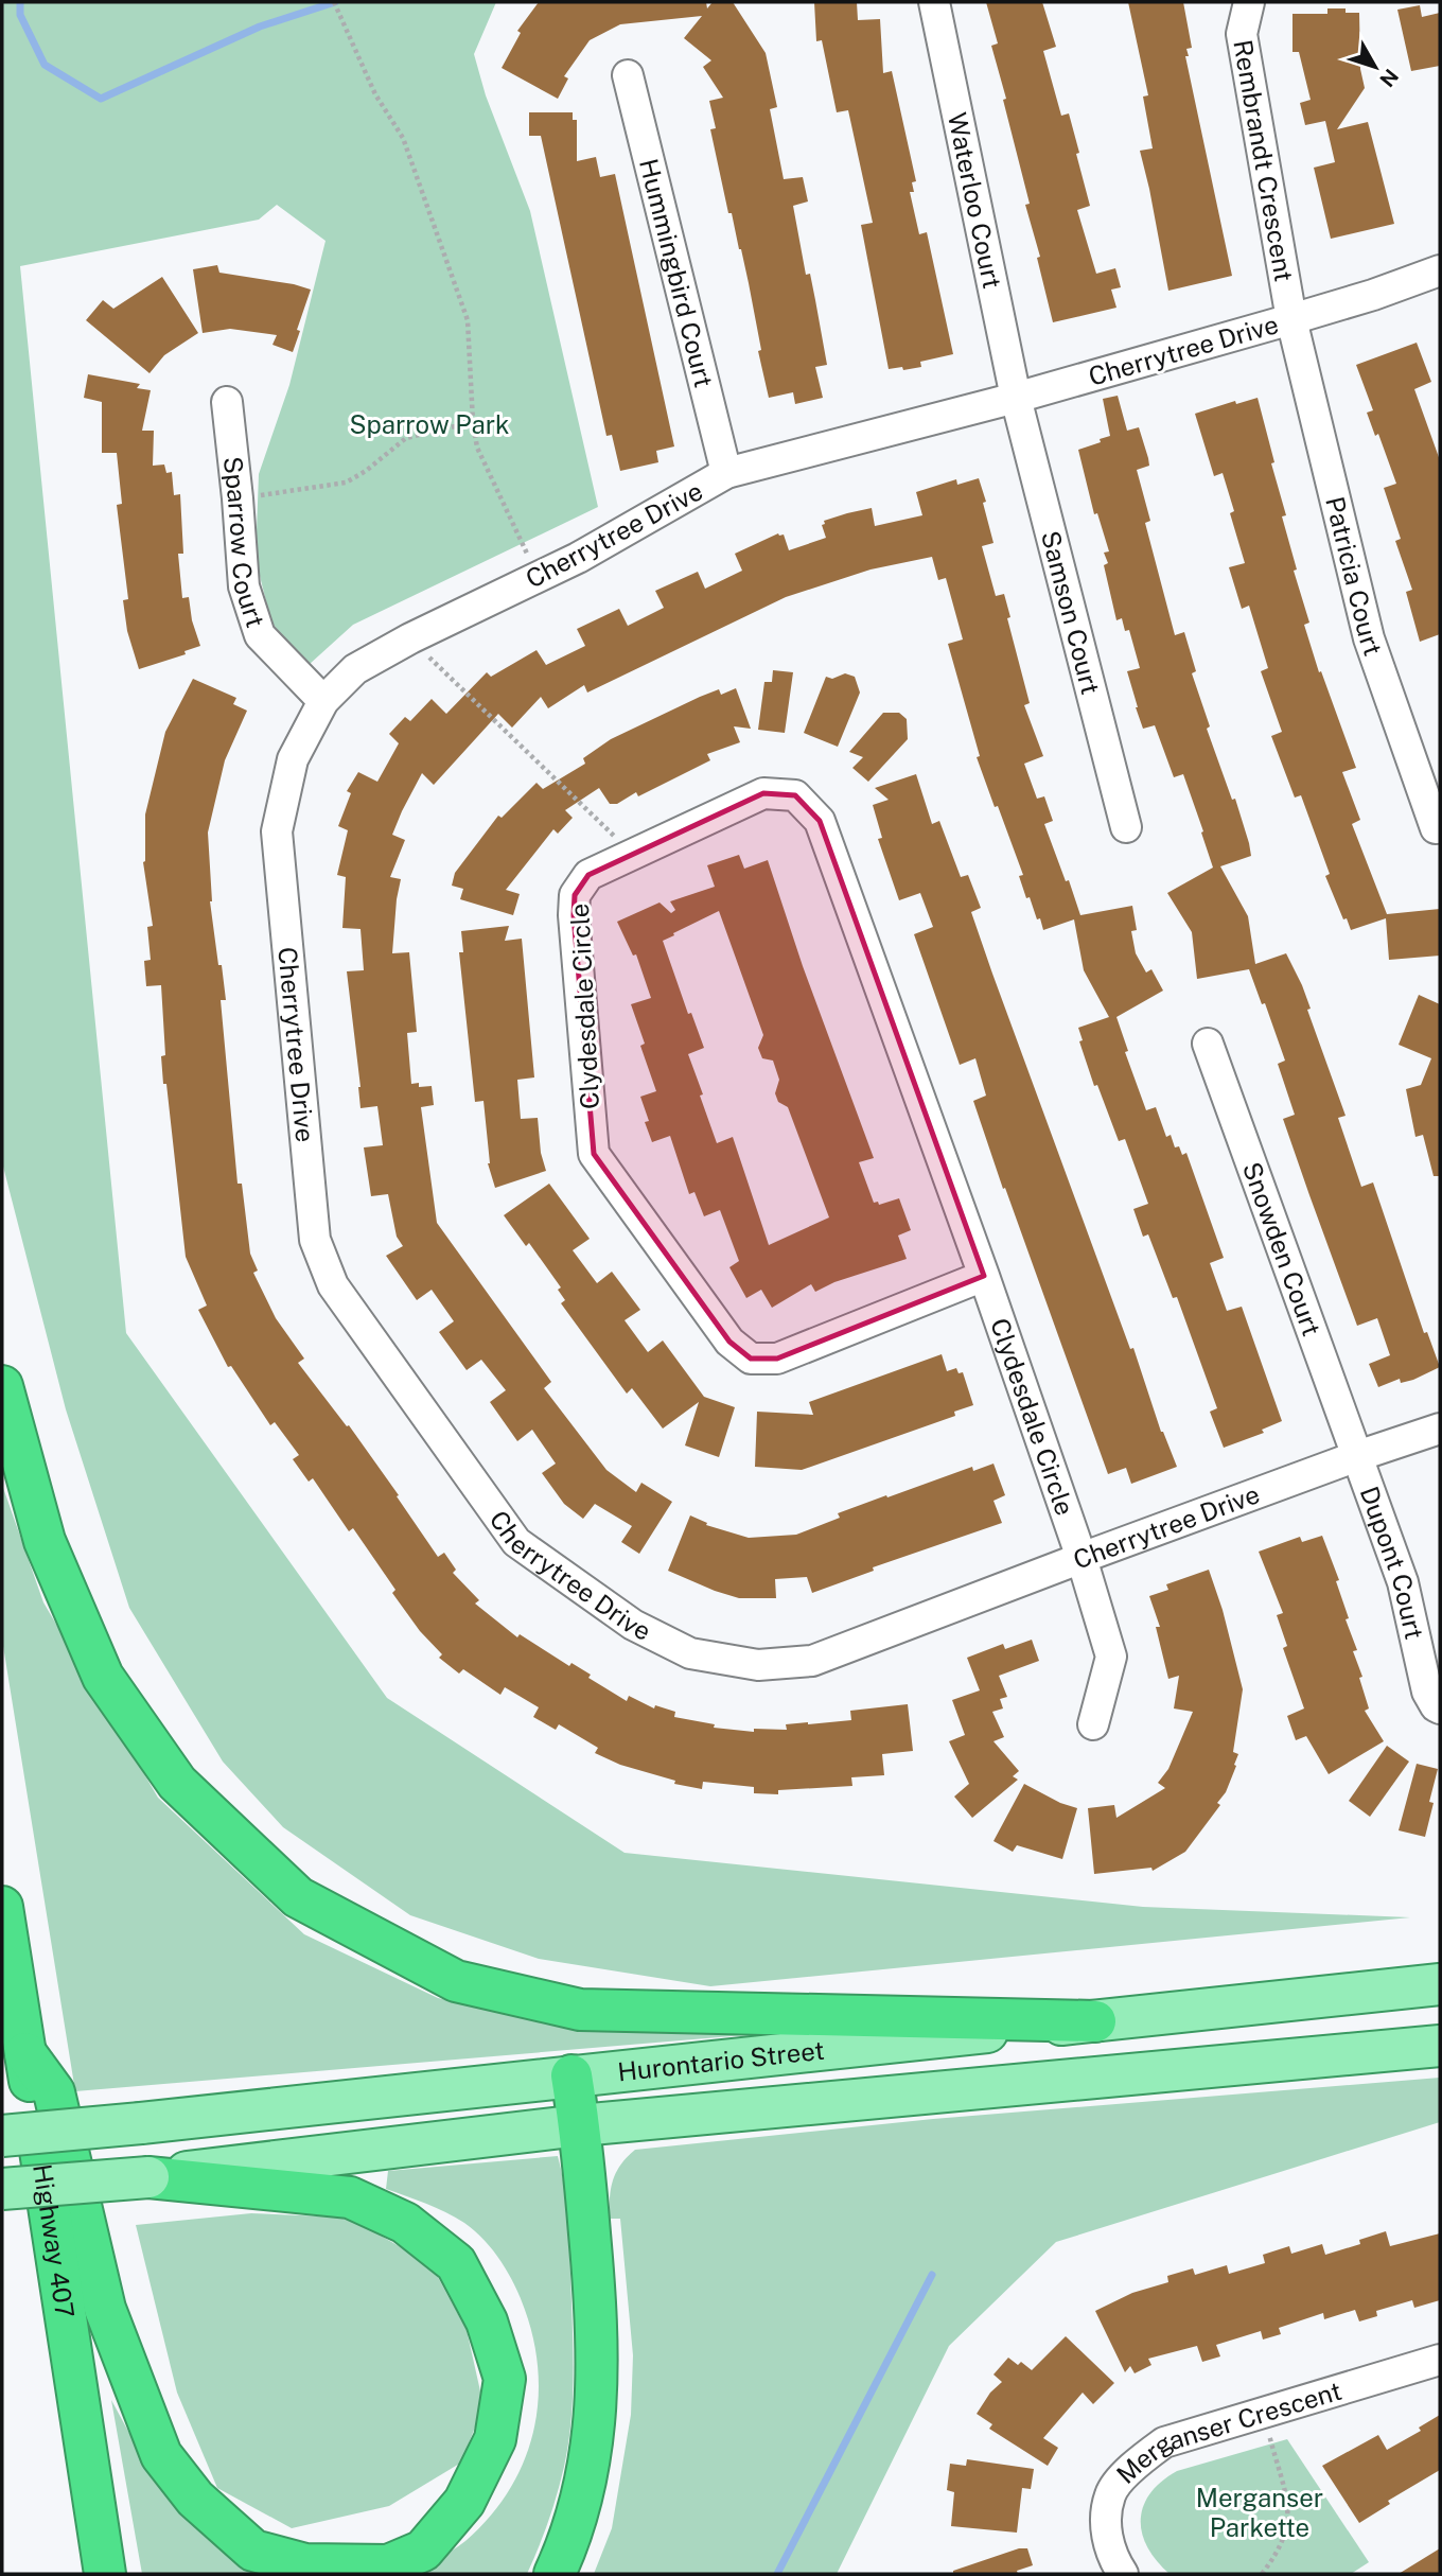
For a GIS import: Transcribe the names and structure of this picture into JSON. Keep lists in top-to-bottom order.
{
  "streets": {
    "highway": ["Highway 407"],
    "main road": ["Hurontario Street"],
    "street": [
      "Rembrandt Crescent",
      "Waterloo Court",
      "Hummingbird Court",
      "Cherrytree Drive",
      "Sparrow Court",
      "Patricia Court",
      "Samson Court",
      "Clydesdale Circle",
      "Snowden Court",
      "Dupont Court",
      "Merganser Crescent"
    ]
  },
  "crossings": [
    ["Rembrandt Crescent", "Cherrytree Drive"],
    ["Rembrandt Crescent", "Patricia Court"],
    ["Waterloo Court", "Cherrytree Drive"],
    ["Waterloo Court", "Samson Court"],
    ["Hummingbird Court", "Cherrytree Drive"],
    ["Cherrytree Drive", "Sparrow Court"],
    ["Cherrytree Drive", "Patricia Court"],
    ["Cherrytree Drive", "Samson Court"],
    ["Cherrytree Drive", "Clydesdale Circle"],
    ["Cherrytree Drive", "Snowden Court"],
    ["Cherrytree Drive", "Dupont Court"],
    ["Snowden Court", "Dupont Court"]
  ],
  "parks": ["Sparrow Park", "Merganser Parkette"],
  "north": "bottom right"
}
